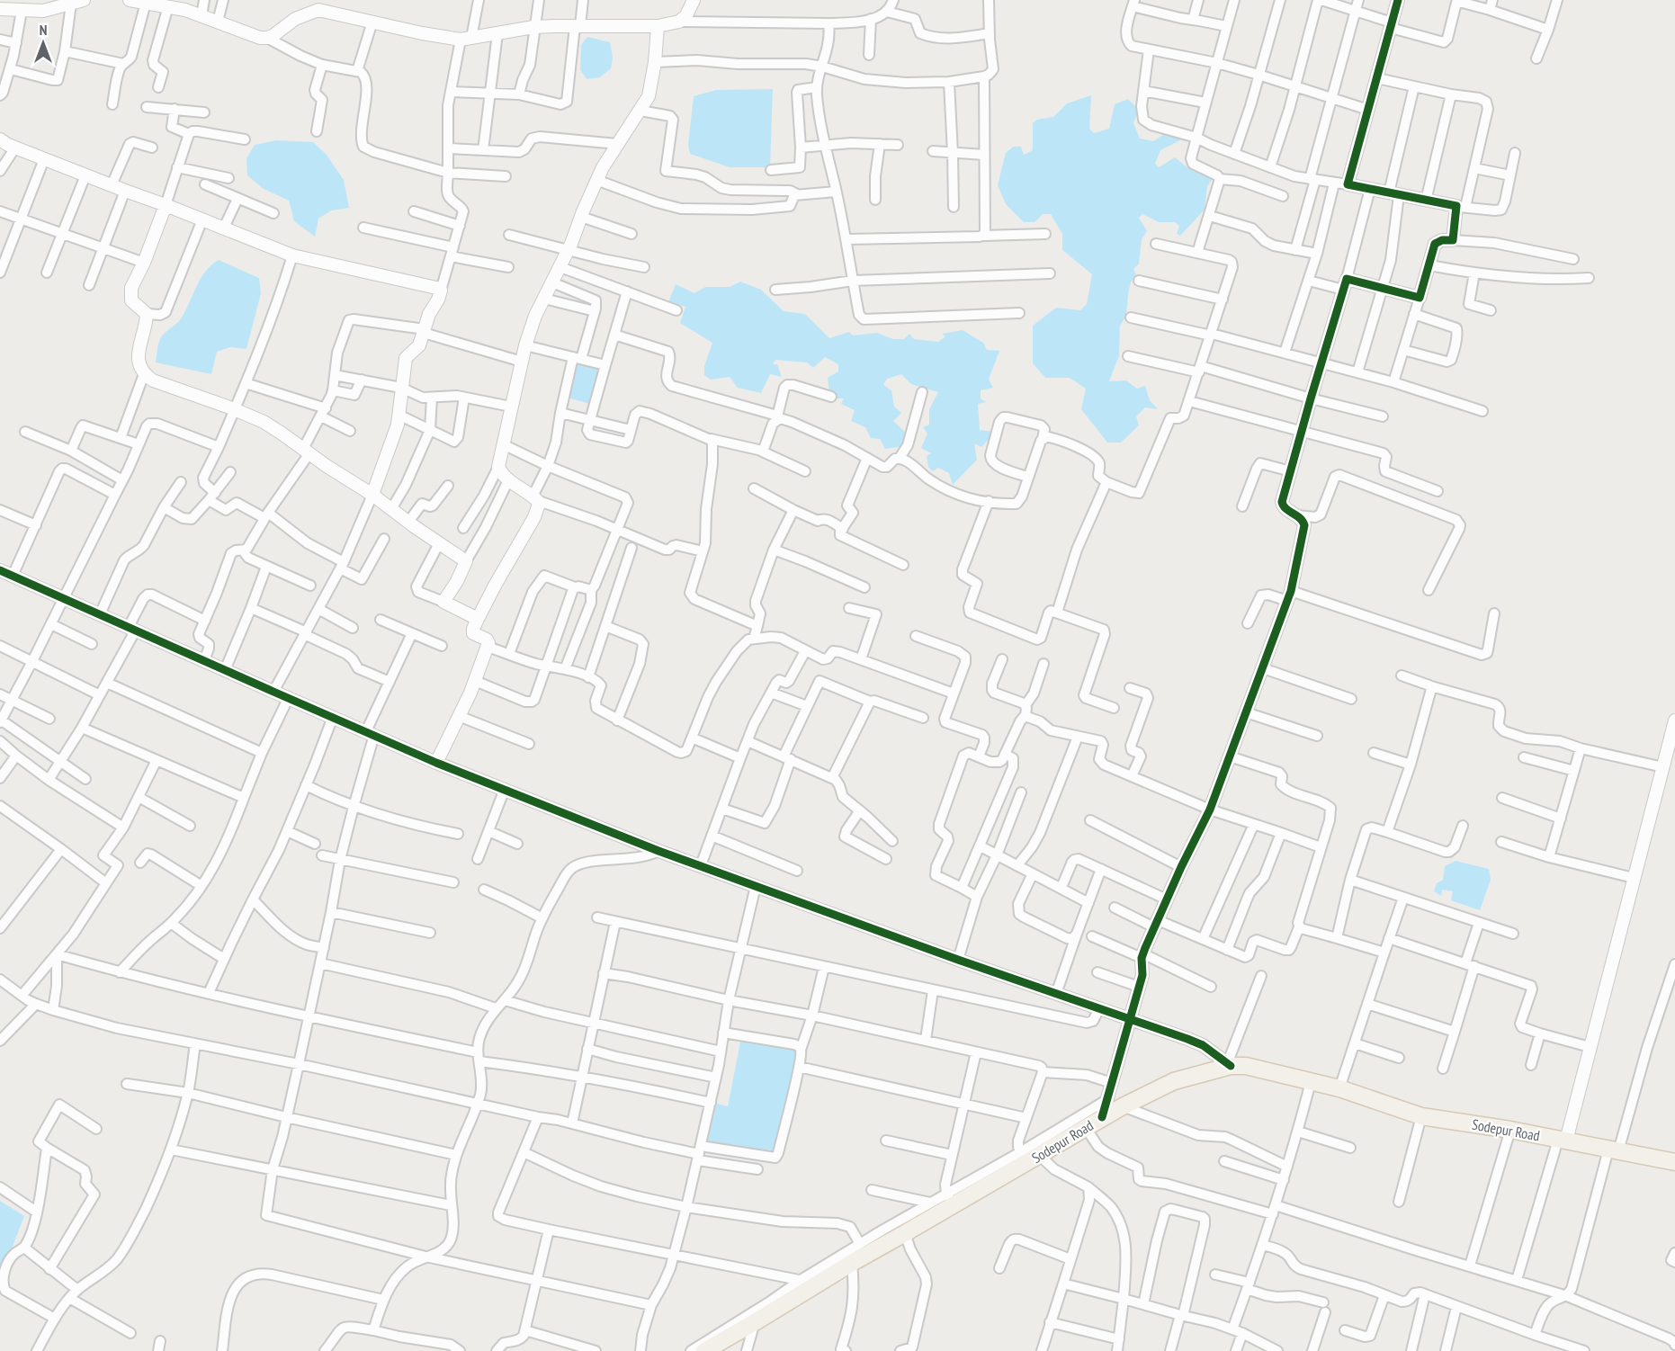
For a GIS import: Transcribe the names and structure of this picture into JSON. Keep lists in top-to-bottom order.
{
  "streets": {
    "main road": ["Sodepur Road"]
  },
  "north": "top"
}
